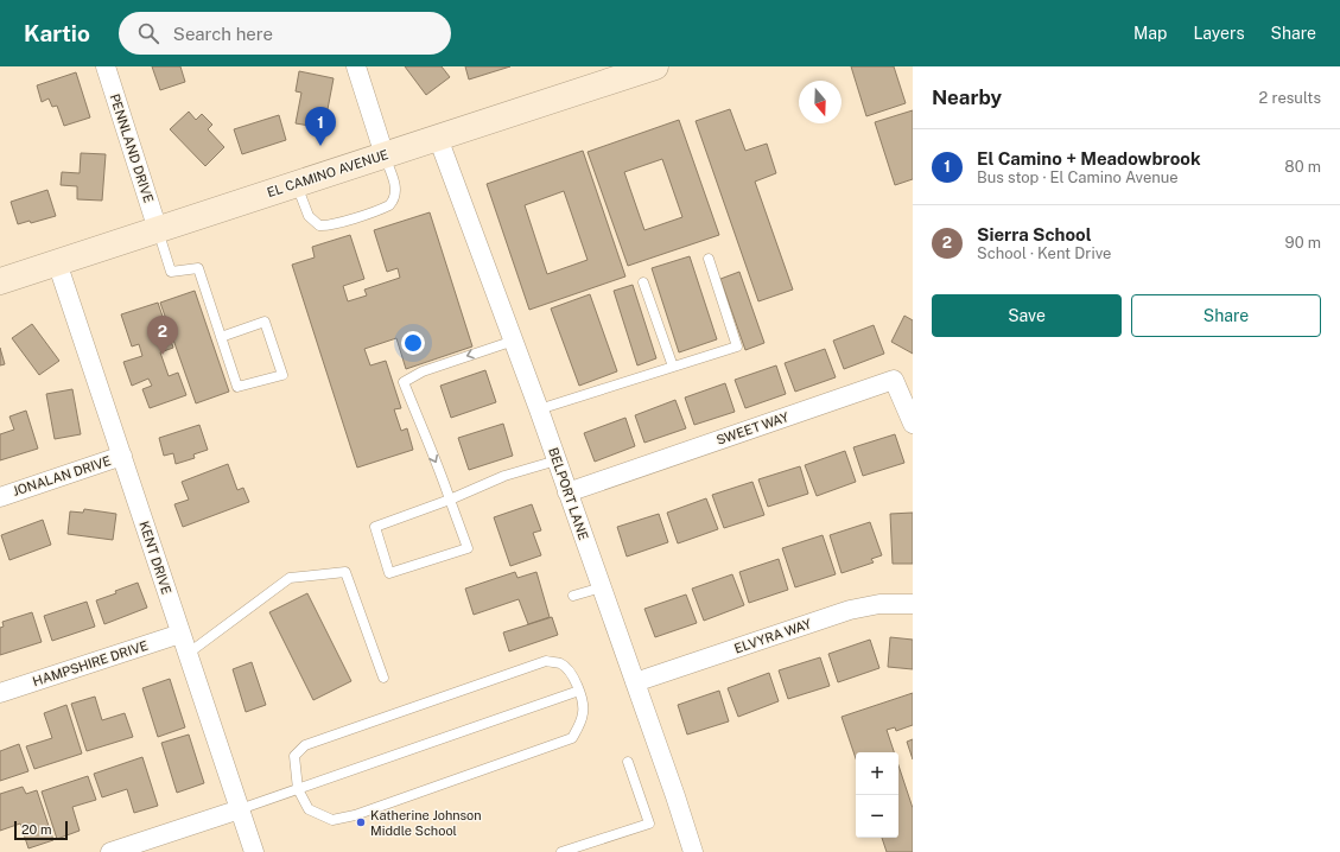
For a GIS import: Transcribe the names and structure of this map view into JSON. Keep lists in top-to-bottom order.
{
  "streets": {
    "main road": ["EL CAMINO AVENUE"],
    "street": [
      "PENNLAND DRIVE",
      "SWEET WAY",
      "JONALAN DRIVE",
      "BELPORT LANE",
      "KENT DRIVE",
      "ELVYRA WAY",
      "HAMPSHIRE DRIVE"
    ]
  },
  "crossings": [
    ["PENNLAND DRIVE", "EL CAMINO AVENUE"],
    ["EL CAMINO AVENUE", "BELPORT LANE"],
    ["EL CAMINO AVENUE", "KENT DRIVE"],
    ["SWEET WAY", "BELPORT LANE"],
    ["JONALAN DRIVE", "KENT DRIVE"],
    ["BELPORT LANE", "ELVYRA WAY"],
    ["KENT DRIVE", "HAMPSHIRE DRIVE"]
  ],
  "places": ["Katherine Johnson Middle School"],
  "scale_bar": "20 m",
  "north": "bottom",
  "page": {
    "header": "Kartio",
    "search": "Search here",
    "nav": ["Map", "Layers", "Share"],
    "heading": ["Nearby", "2 results"],
    "pins": ["1", "2"],
    "list": [
      {
        "mark": "1",
        "name": "El Camino + Meadowbrook",
        "note": "Bus stop · El Camino Avenue",
        "value": "80 m"
      },
      {
        "mark": "2",
        "name": "Sierra School",
        "note": "School · Kent Drive",
        "value": "90 m"
      }
    ],
    "buttons": ["Save", "Share"],
    "map_buttons": ["+", "−"],
    "scale": "20 m"
  }
}
